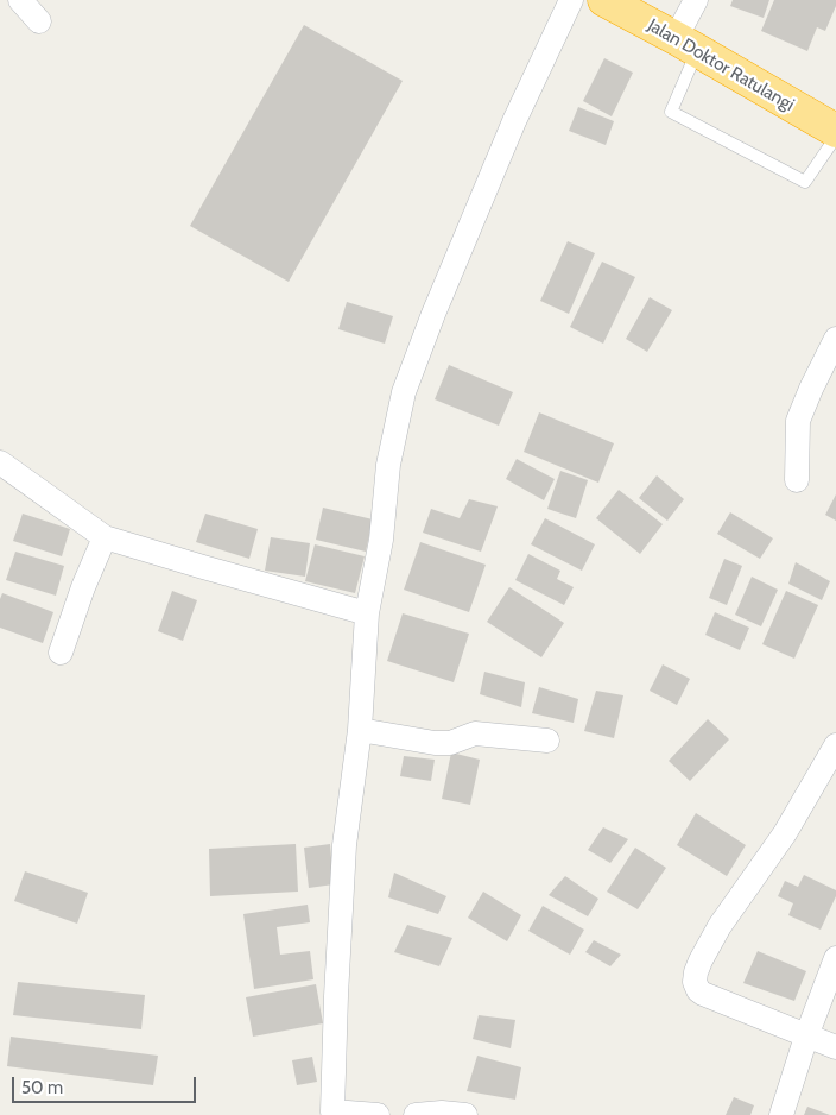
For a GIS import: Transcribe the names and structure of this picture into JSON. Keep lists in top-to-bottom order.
{
  "streets": {
    "highway": ["Jalan Doktor Ratulangi"]
  },
  "scale_bar": "50 m"
}
